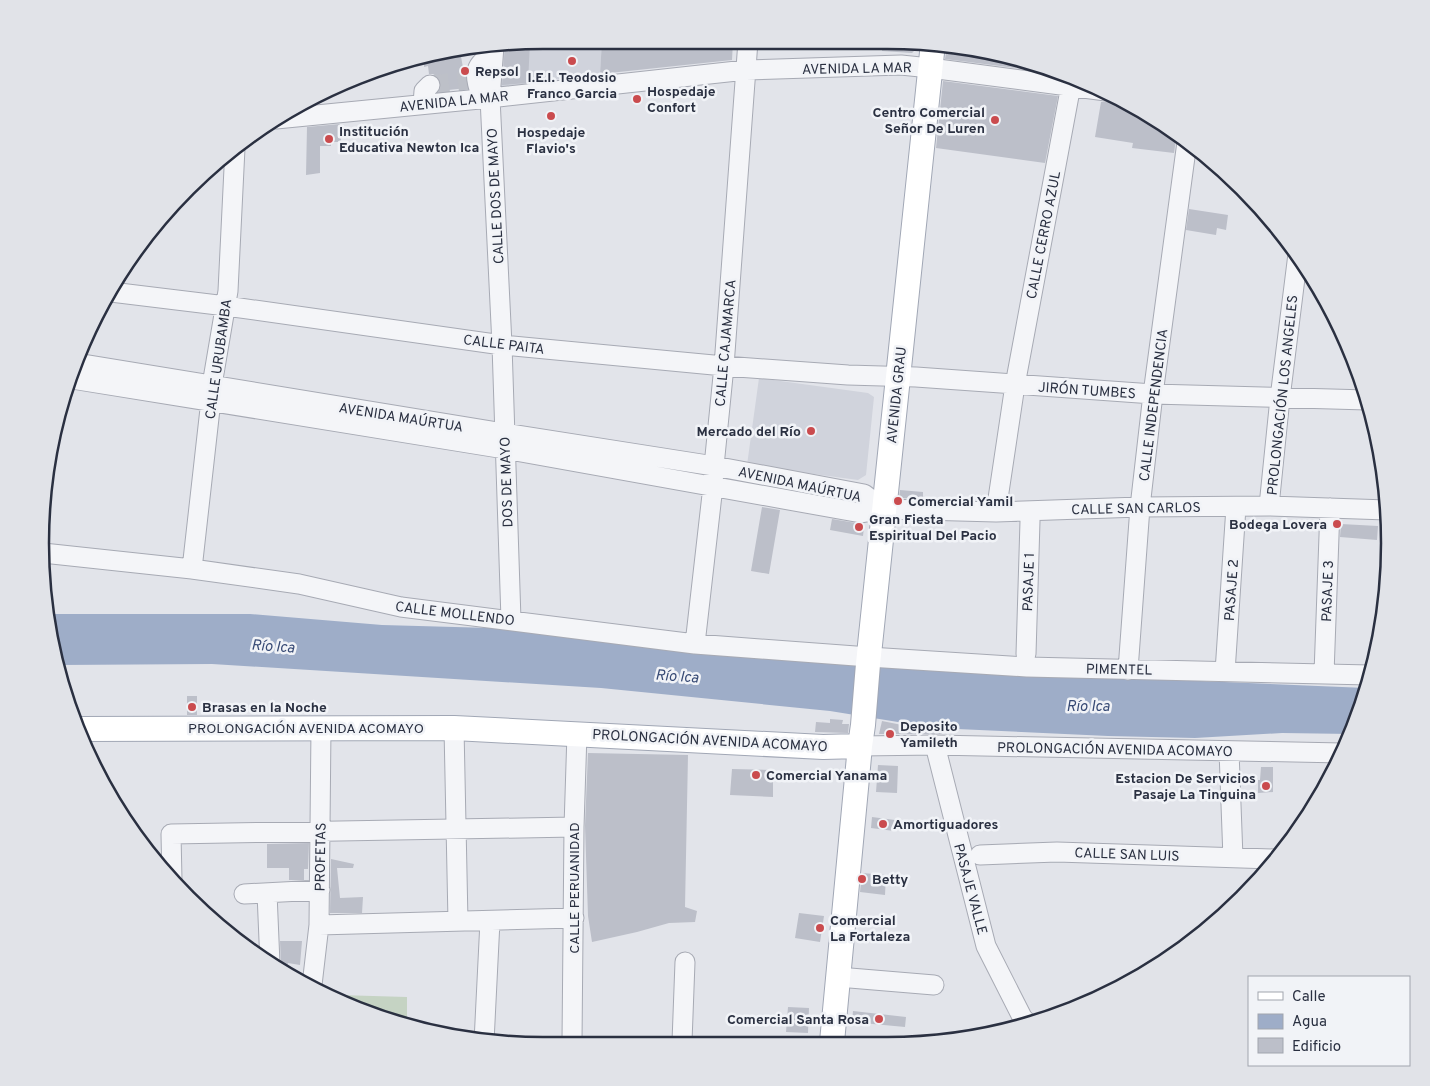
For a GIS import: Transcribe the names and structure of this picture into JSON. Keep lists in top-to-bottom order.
{
  "streets": {
    "main road": ["AVENIDA GRAU", "PROLONGACIÓN AVENIDA ACOMAYO"],
    "street": [
      "AVENIDA LA MAR",
      "CALLE DOS DE MAYO",
      "CALLE CERRO AZUL",
      "CALLE CAJAMARCA",
      "CALLE PAITA",
      "CALLE URUBAMBA",
      "JIRÓN TUMBES",
      "PROLONGACIÓN LOS ANGELES",
      "CALLE INDEPENDENCIA",
      "AVENIDA MAÚRTUA",
      "DOS DE MAYO",
      "CALLE SAN CARLOS",
      "PASAJE 1",
      "PASAJE 2",
      "PASAJE 3",
      "CALLE MOLLENDO",
      "PIMENTEL",
      "CALLE SAN LUIS",
      "PROFETAS",
      "CALLE PERUANIDAD",
      "PASAJE VALLE"
    ]
  },
  "crossings": [
    ["AVENIDA LA MAR", "CALLE DOS DE MAYO"],
    ["AVENIDA LA MAR", "CALLE CERRO AZUL"],
    ["AVENIDA LA MAR", "CALLE CAJAMARCA"],
    ["AVENIDA LA MAR", "AVENIDA GRAU"],
    ["CALLE DOS DE MAYO", "CALLE PAITA"],
    ["CALLE DOS DE MAYO", "DOS DE MAYO"],
    ["CALLE CERRO AZUL", "JIRÓN TUMBES"],
    ["CALLE CERRO AZUL", "CALLE SAN CARLOS"],
    ["CALLE CAJAMARCA", "CALLE PAITA"],
    ["CALLE CAJAMARCA", "AVENIDA MAÚRTUA"],
    ["CALLE CAJAMARCA", "CALLE MOLLENDO"],
    ["CALLE PAITA", "CALLE URUBAMBA"],
    ["CALLE PAITA", "JIRÓN TUMBES"],
    ["CALLE PAITA", "AVENIDA GRAU"],
    ["CALLE PAITA", "DOS DE MAYO"],
    ["CALLE URUBAMBA", "AVENIDA MAÚRTUA"],
    ["CALLE URUBAMBA", "CALLE MOLLENDO"],
    ["JIRÓN TUMBES", "AVENIDA GRAU"],
    ["JIRÓN TUMBES", "PROLONGACIÓN LOS ANGELES"],
    ["JIRÓN TUMBES", "CALLE INDEPENDENCIA"],
    ["AVENIDA GRAU", "AVENIDA MAÚRTUA"],
    ["AVENIDA GRAU", "CALLE SAN CARLOS"],
    ["AVENIDA GRAU", "CALLE MOLLENDO"],
    ["AVENIDA GRAU", "PIMENTEL"],
    ["AVENIDA GRAU", "PROLONGACIÓN AVENIDA ACOMAYO"],
    ["PROLONGACIÓN LOS ANGELES", "CALLE SAN CARLOS"],
    ["CALLE INDEPENDENCIA", "CALLE SAN CARLOS"],
    ["CALLE INDEPENDENCIA", "PIMENTEL"],
    ["AVENIDA MAÚRTUA", "DOS DE MAYO"],
    ["AVENIDA MAÚRTUA", "CALLE SAN CARLOS"],
    ["DOS DE MAYO", "CALLE MOLLENDO"],
    ["CALLE SAN CARLOS", "PASAJE 1"],
    ["CALLE SAN CARLOS", "PASAJE 2"],
    ["CALLE SAN CARLOS", "PASAJE 3"],
    ["PASAJE 2", "PIMENTEL"],
    ["PASAJE 3", "PIMENTEL"],
    ["CALLE MOLLENDO", "PIMENTEL"],
    ["PROLONGACIÓN AVENIDA ACOMAYO", "PROFETAS"],
    ["PROLONGACIÓN AVENIDA ACOMAYO", "CALLE PERUANIDAD"],
    ["PROLONGACIÓN AVENIDA ACOMAYO", "PASAJE VALLE"]
  ],
  "water": ["Río Ica"],
  "places": [
    "I.E.I. Teodosio Franco Garcia",
    "Repsol",
    "Hospedaje Confort",
    "Hospedaje Flavio's",
    "Centro Comercial Señor De Luren",
    "Institución Educativa Newton Ica",
    "Mercado del Río",
    "Comercial Yamil",
    "Bodega Lovera",
    "Gran Fiesta Espiritual Del Pacio",
    "Brasas en la Noche",
    "Deposito Yamileth",
    "Comercial Yanama",
    "Estacion De Servicios Pasaje La Tinguina",
    "Amortiguadores",
    "Betty",
    "Comercial La Fortaleza",
    "Comercial Santa Rosa"
  ],
  "legend": ["Calle", "Agua", "Edificio"]
}
